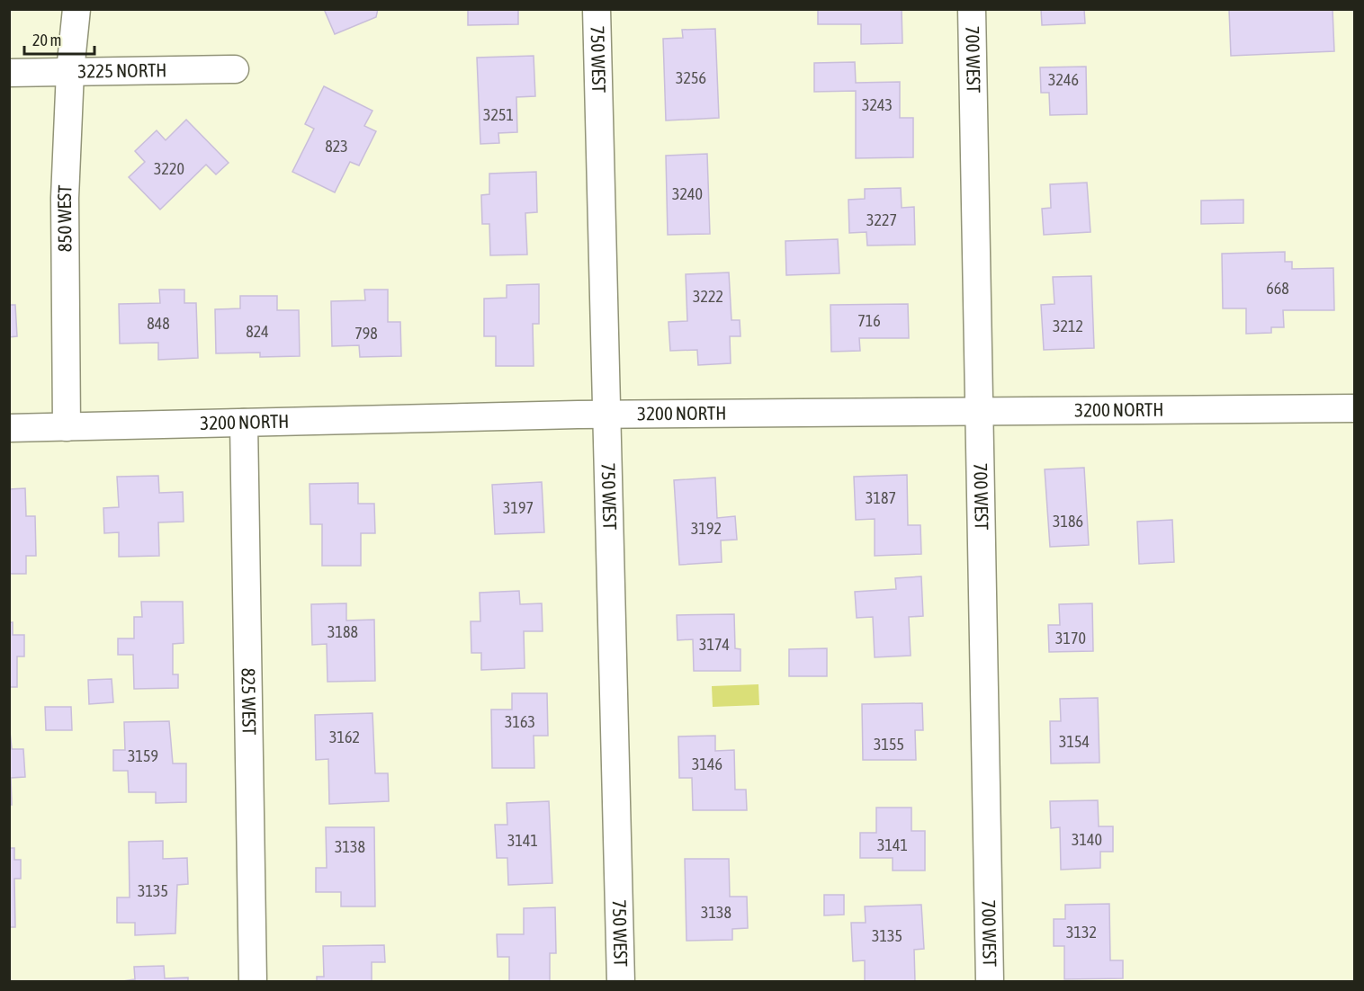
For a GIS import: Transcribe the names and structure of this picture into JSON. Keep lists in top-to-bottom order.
{
  "streets": {
    "street": [
      "750 WEST",
      "700 WEST",
      "3225 NORTH",
      "850 WEST",
      "3200 NORTH",
      "825 WEST"
    ]
  },
  "crossings": [
    ["750 WEST", "3200 NORTH"],
    ["700 WEST", "3200 NORTH"],
    ["3225 NORTH", "850 WEST"],
    ["850 WEST", "3200 NORTH"],
    ["3200 NORTH", "825 WEST"]
  ],
  "house_numbers": [
    "3256",
    "3246",
    "3243",
    "3251",
    "823",
    "3220",
    "3240",
    "3227",
    "668",
    "3222",
    "716",
    "848",
    "3212",
    "824",
    "798",
    "3187",
    "3197",
    "3186",
    "3192",
    "3188",
    "3170",
    "3174",
    "3163",
    "3162",
    "3154",
    "3155",
    "3159",
    "3146",
    "3140",
    "3141",
    "3141",
    "3138",
    "3135",
    "3138",
    "3132",
    "3135"
  ],
  "scale_bar": "20 m"
}
